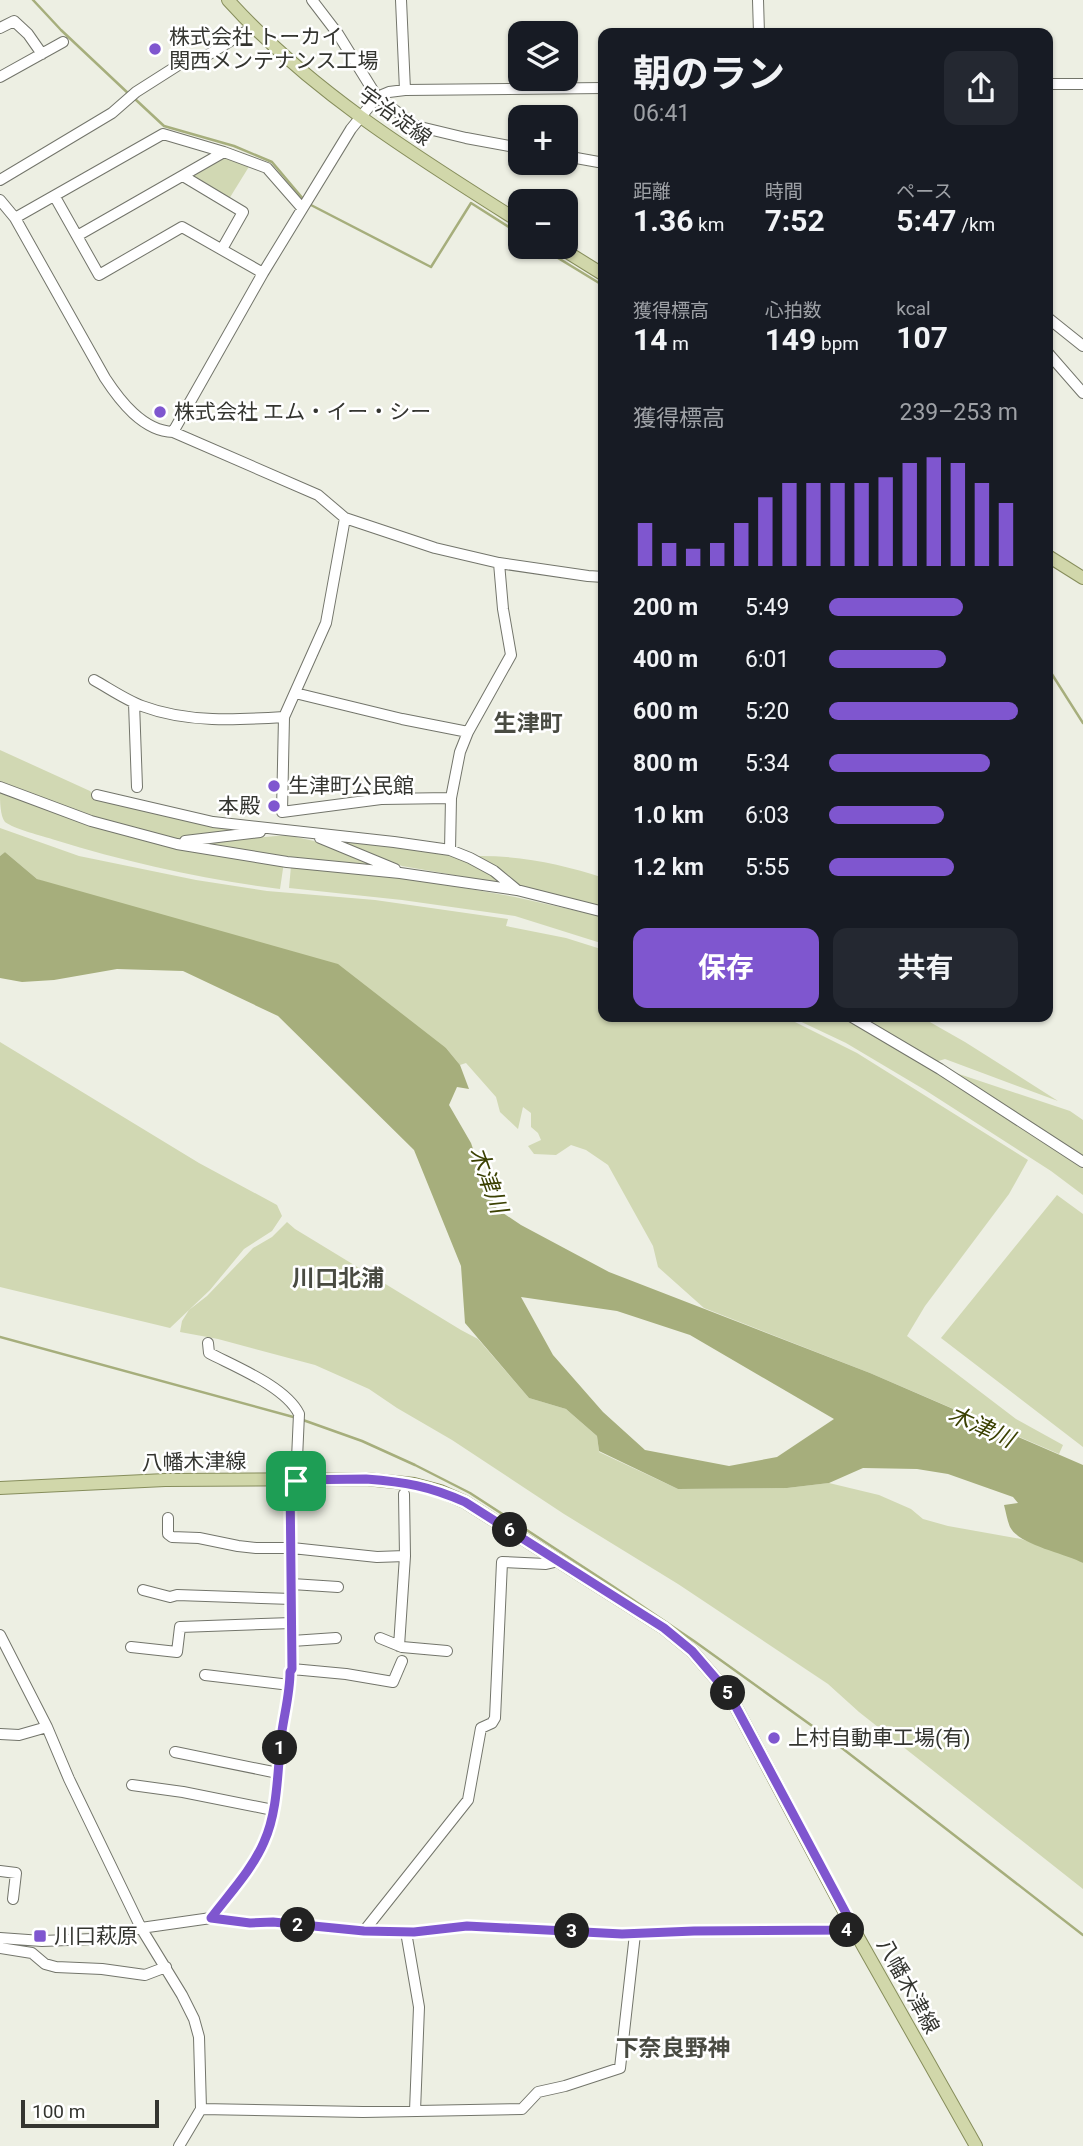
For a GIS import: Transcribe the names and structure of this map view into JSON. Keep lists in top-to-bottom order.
{
  "streets": {
    "main road": ["宇治淀線", "八幡木津線"]
  },
  "districts": ["生津町", "川口北浦", "下奈良野神"],
  "water": ["木津川"],
  "places": {
    "other": [
      "株式会社 トーカイ 関西メンテナンス工場",
      "株式会社 エム・イー・シー",
      "生津町公民館",
      "本殿",
      "上村自動車工場(有)"
    ],
    "transit": ["川口萩原"]
  },
  "scale_bar": "100 m",
  "page": {
    "map_buttons": ["+", "−"],
    "heading": ["朝のラン", "06:41"],
    "stats": [
      ["距離", "1.36 km"],
      ["時間", "7:52"],
      ["ペース", "5:47 /km"],
      ["獲得標高", "14 m"],
      ["心拍数", "149 bpm"],
      ["kcal", "107"]
    ],
    "chart": ["獲得標高", "239–253 m"],
    "list": [
      {
        "name": "200 m",
        "note": "5:49"
      },
      {
        "name": "400 m",
        "note": "6:01"
      },
      {
        "name": "600 m",
        "note": "5:20"
      },
      {
        "name": "800 m",
        "note": "5:34"
      },
      {
        "name": "1.0 km",
        "note": "6:03"
      },
      {
        "name": "1.2 km",
        "note": "5:55"
      }
    ],
    "buttons": ["保存", "共有"],
    "pins": [
      "6",
      "5",
      "1",
      "2",
      "4",
      "3"
    ],
    "scale": "100 m"
  }
}
